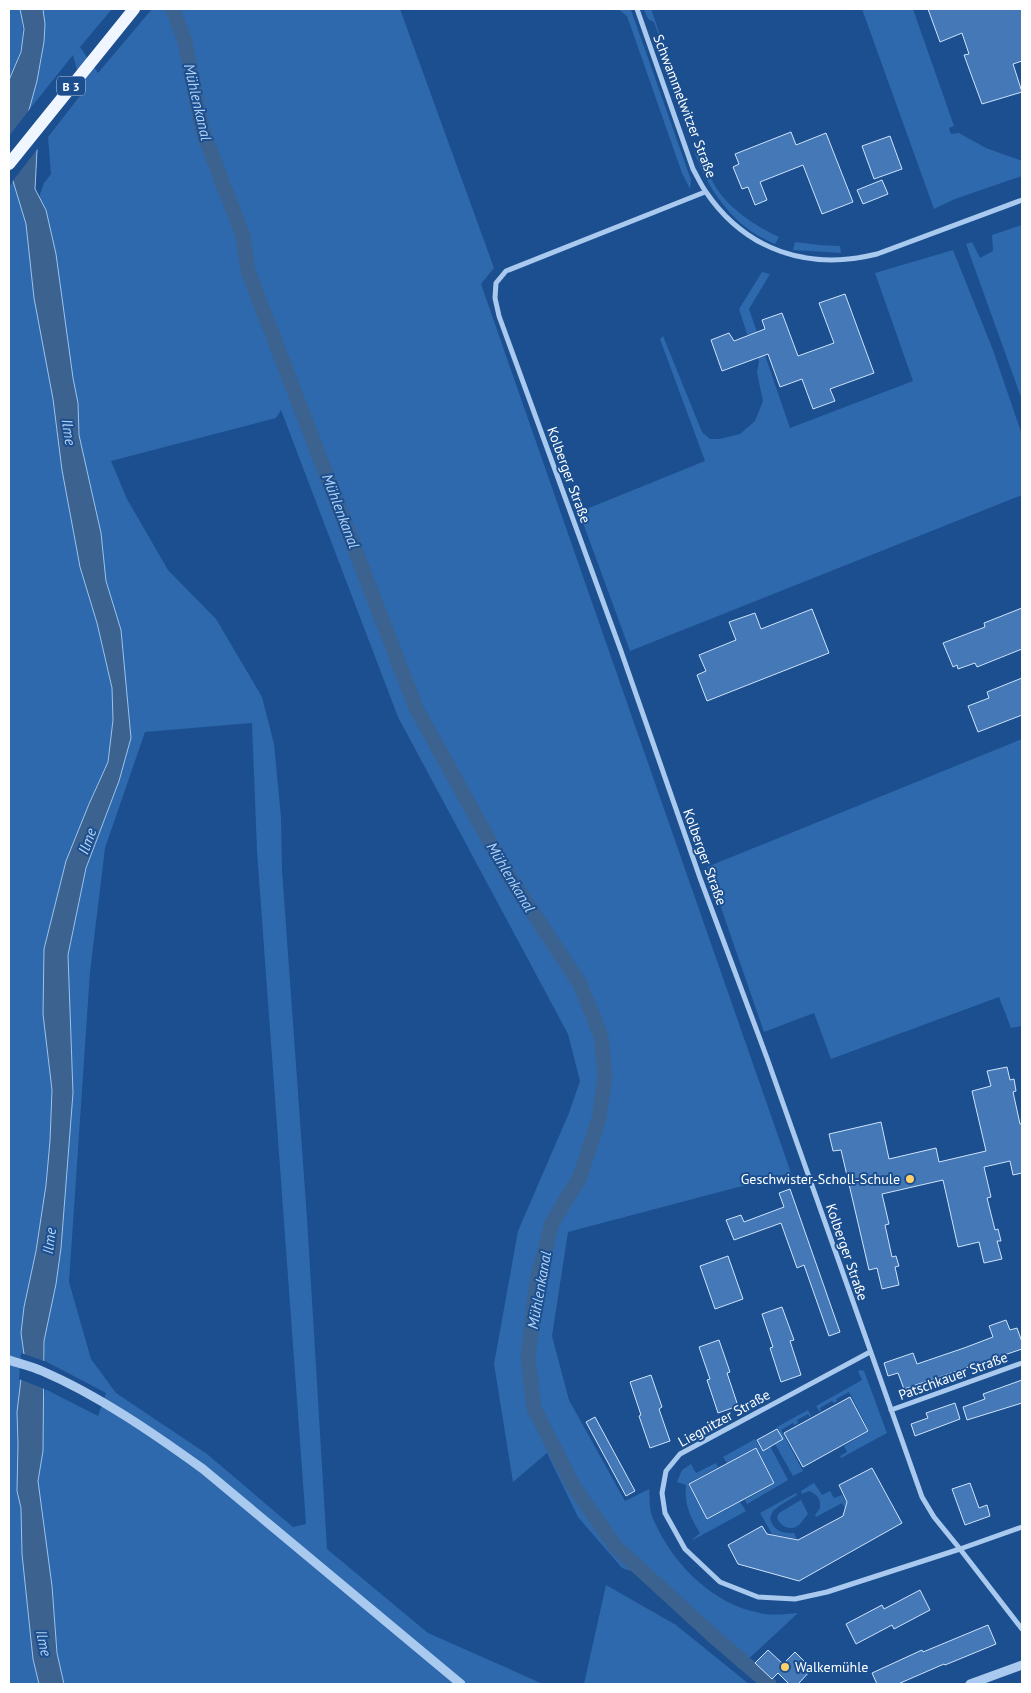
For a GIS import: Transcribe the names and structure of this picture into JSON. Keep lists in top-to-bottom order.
{
  "streets": {
    "main road": ["B 3"],
    "street": [
      "Schwammelwitzer Straße",
      "Kolberger Straße",
      "Patschkauer Straße",
      "Liegnitzer Straße"
    ]
  },
  "crossings": [
    ["Schwammelwitzer Straße", "Kolberger Straße"],
    ["Kolberger Straße", "Patschkauer Straße"],
    ["Kolberger Straße", "Liegnitzer Straße"]
  ],
  "water": ["Mühlenkanal", "Ilme"],
  "places": ["Geschwister-Scholl-Schule", "Walkemühle"]
}
